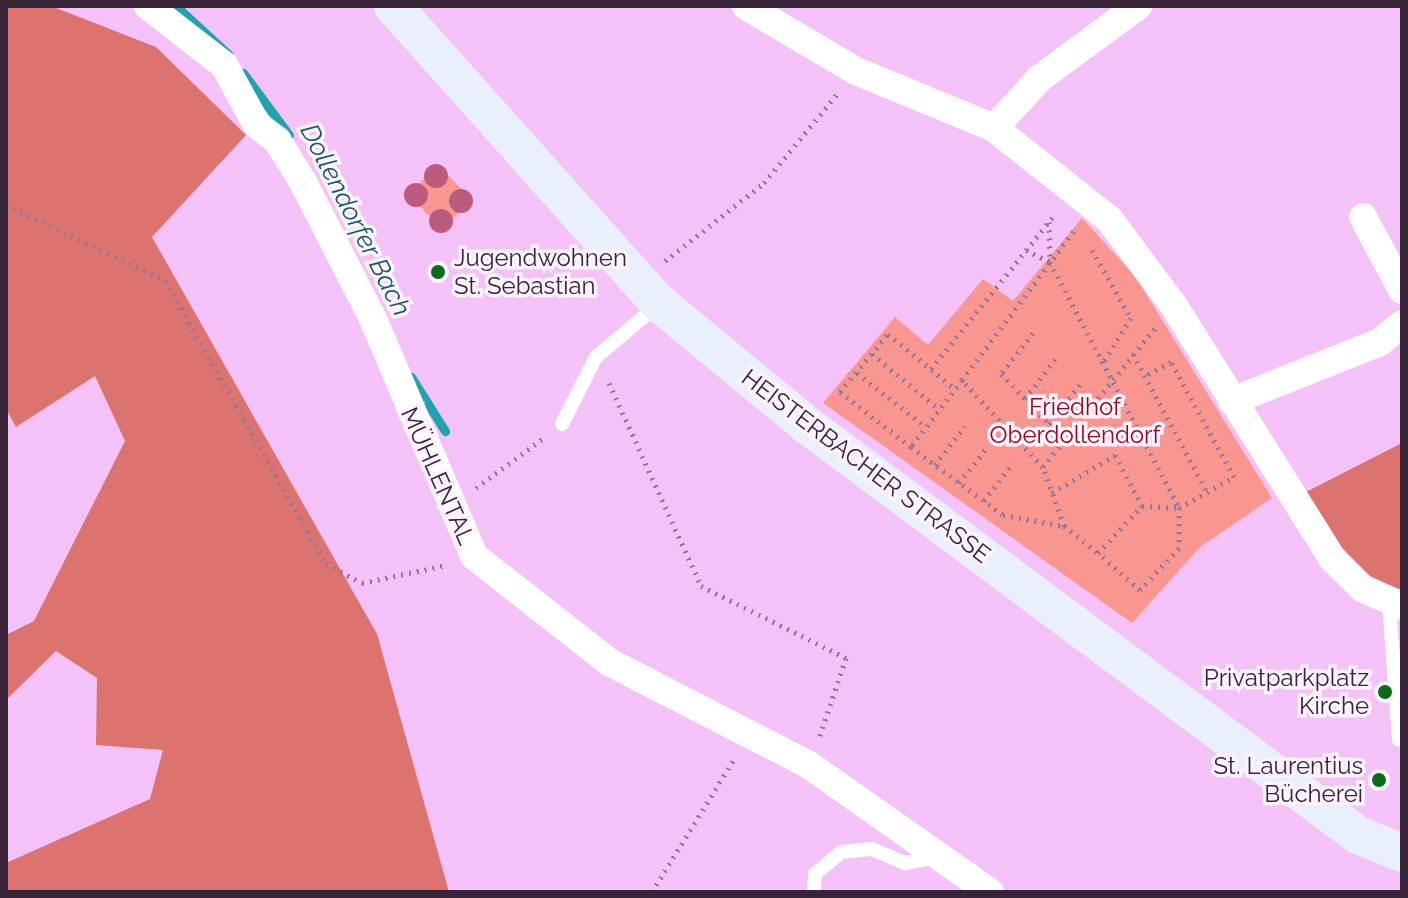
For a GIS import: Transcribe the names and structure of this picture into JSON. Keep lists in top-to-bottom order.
{
  "streets": {
    "main road": ["HEISTERBACHER STRASSE"],
    "street": ["MÜHLENTAL"]
  },
  "water": ["Dollendorfer Bach"],
  "parks": ["Friedhof Oberdollendorf"],
  "places": ["Jugendwohnen St. Sebastian", "Privatparkplatz Kirche", "St. Laurentius Bücherei"]
}
